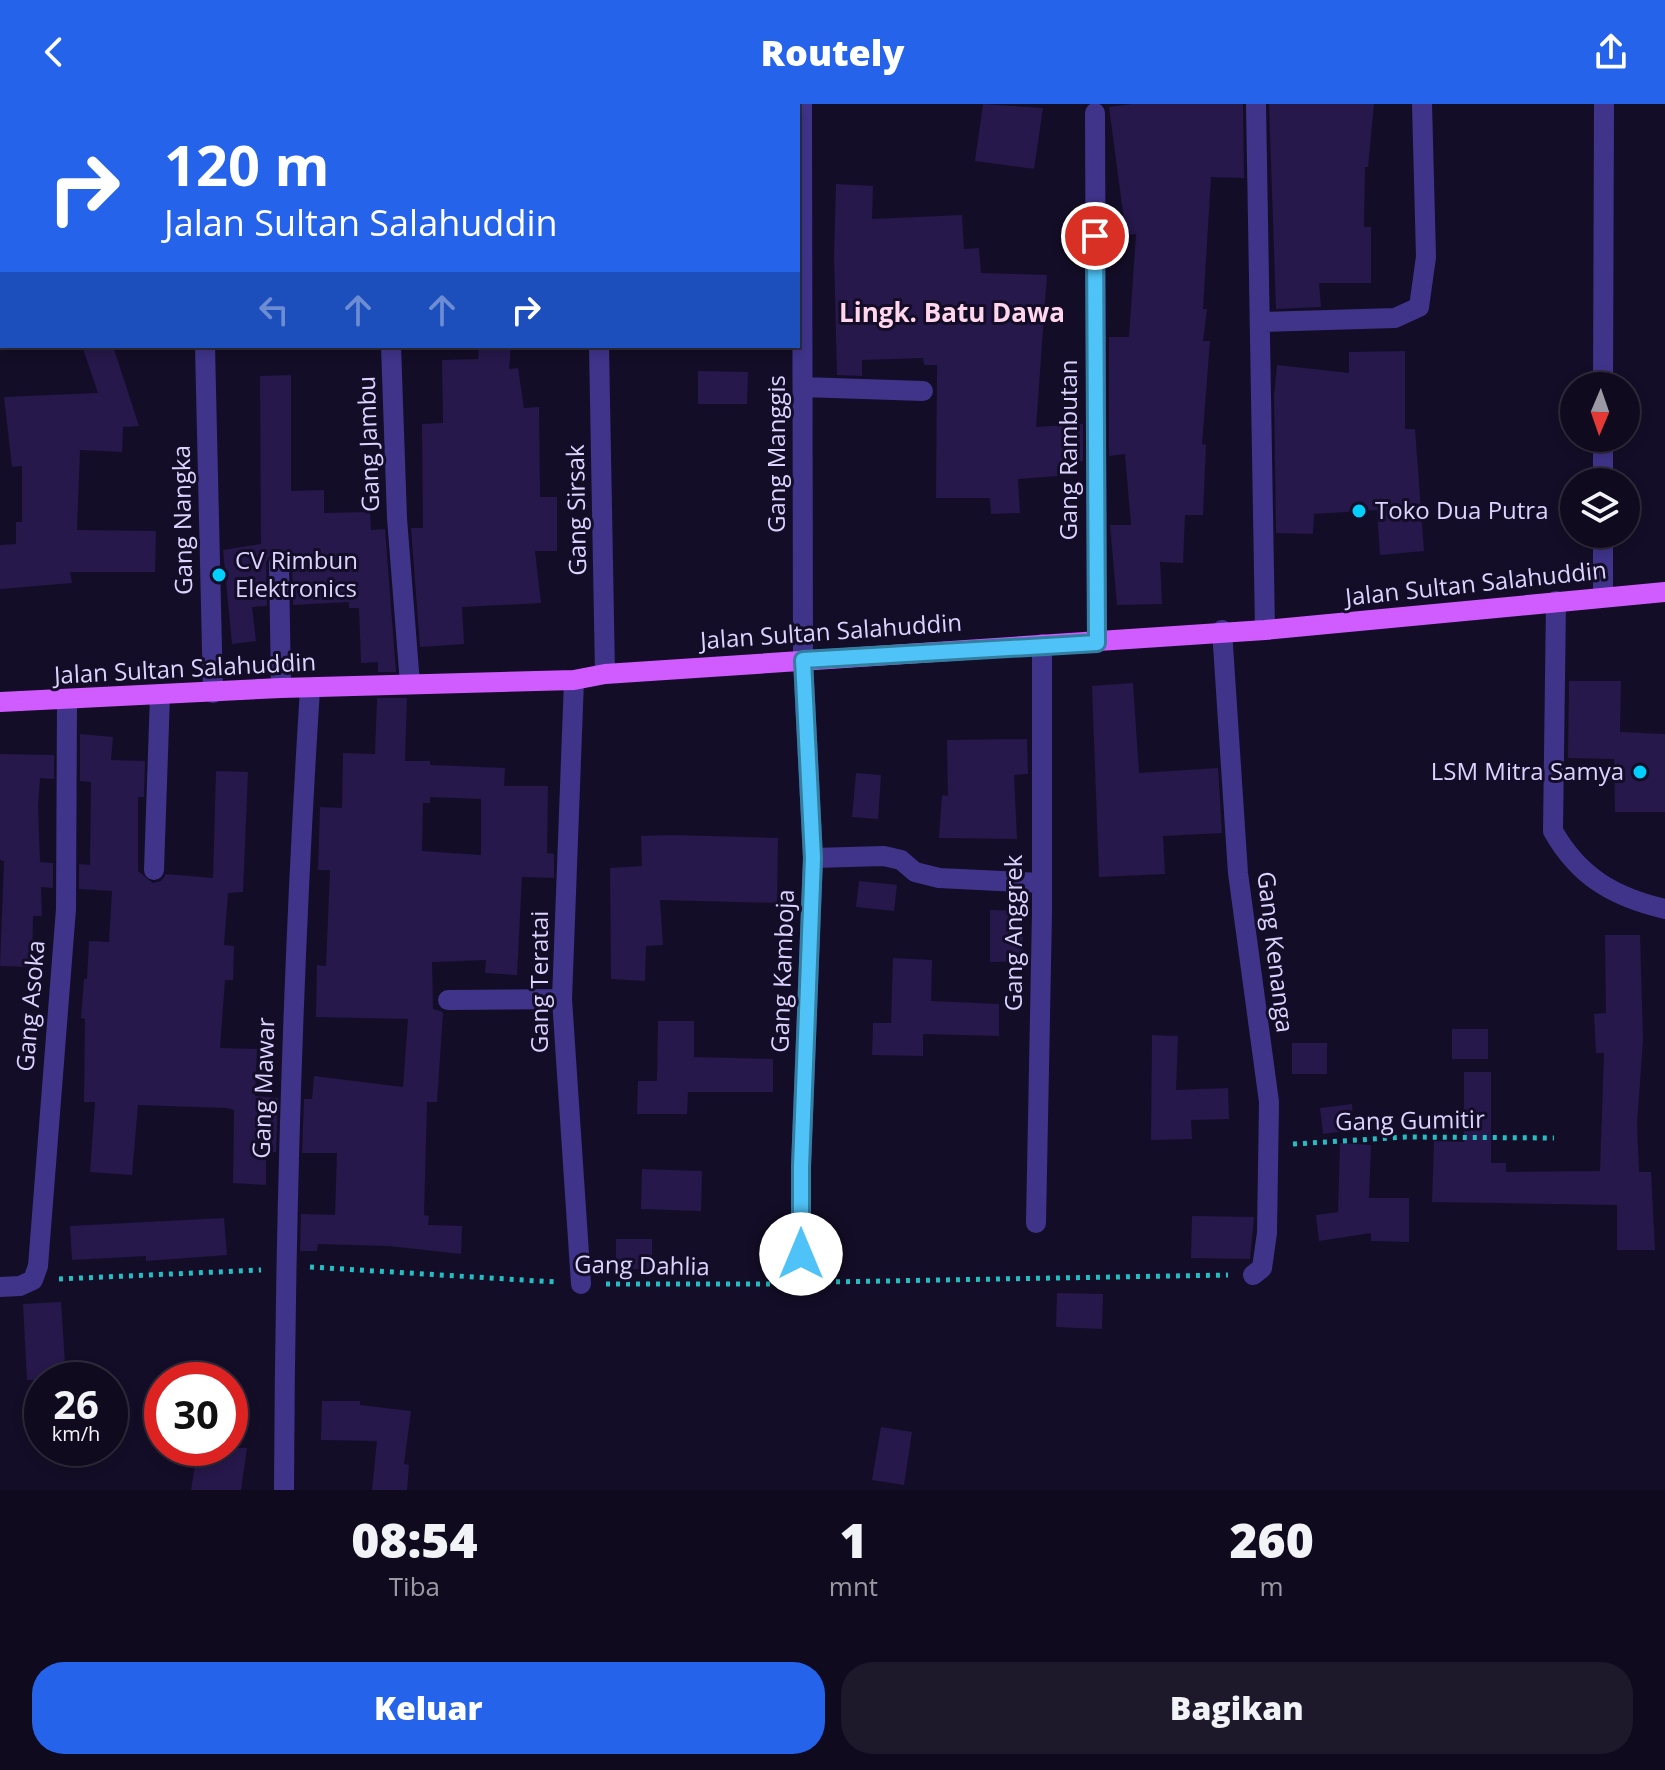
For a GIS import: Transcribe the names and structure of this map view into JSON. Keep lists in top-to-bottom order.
{
  "streets": {
    "main road": ["Jalan Sultan Salahuddin"],
    "street": [
      "Gang Jambu",
      "Gang Rambutan",
      "Gang Manggis",
      "Gang Sirsak",
      "Gang Nangka",
      "Gang Anggrek",
      "Gang Kenanga",
      "Gang Kamboja",
      "Gang Teratai",
      "Gang Asoka",
      "Gang Mawar"
    ],
    "path": ["Gang Gumitir", "Gang Dahlia"]
  },
  "crossings": [
    ["Gang Jambu", "Jalan Sultan Salahuddin"],
    ["Gang Rambutan", "Jalan Sultan Salahuddin"],
    ["Gang Manggis", "Jalan Sultan Salahuddin"],
    ["Gang Manggis", "Gang Kamboja"],
    ["Gang Sirsak", "Jalan Sultan Salahuddin"],
    ["Gang Nangka", "Jalan Sultan Salahuddin"],
    ["Jalan Sultan Salahuddin", "Gang Anggrek"],
    ["Jalan Sultan Salahuddin", "Gang Kenanga"],
    ["Jalan Sultan Salahuddin", "Gang Kamboja"],
    ["Jalan Sultan Salahuddin", "Gang Teratai"],
    ["Jalan Sultan Salahuddin", "Gang Asoka"],
    ["Jalan Sultan Salahuddin", "Gang Mawar"],
    ["Gang Kenanga", "Gang Gumitir"],
    ["Gang Kenanga", "Gang Dahlia"],
    ["Gang Kamboja", "Gang Dahlia"],
    ["Gang Teratai", "Gang Dahlia"],
    ["Gang Asoka", "Gang Dahlia"],
    ["Gang Mawar", "Gang Dahlia"]
  ],
  "districts": ["Lingk. Batu Dawa"],
  "places": ["Toko Dua Putra", "CV Rimbun Elektronics", "LSM Mitra Samya"],
  "north": "bottom",
  "page": {
    "header": "Routely",
    "turn": ["120 m", "Jalan Sultan Salahuddin"],
    "speed": "26 km/h",
    "limit": "30",
    "eta": [
      "08:54",
      "Tiba",
      "1",
      "mnt",
      "260",
      "m"
    ],
    "buttons": ["Keluar", "Bagikan"]
  }
}
